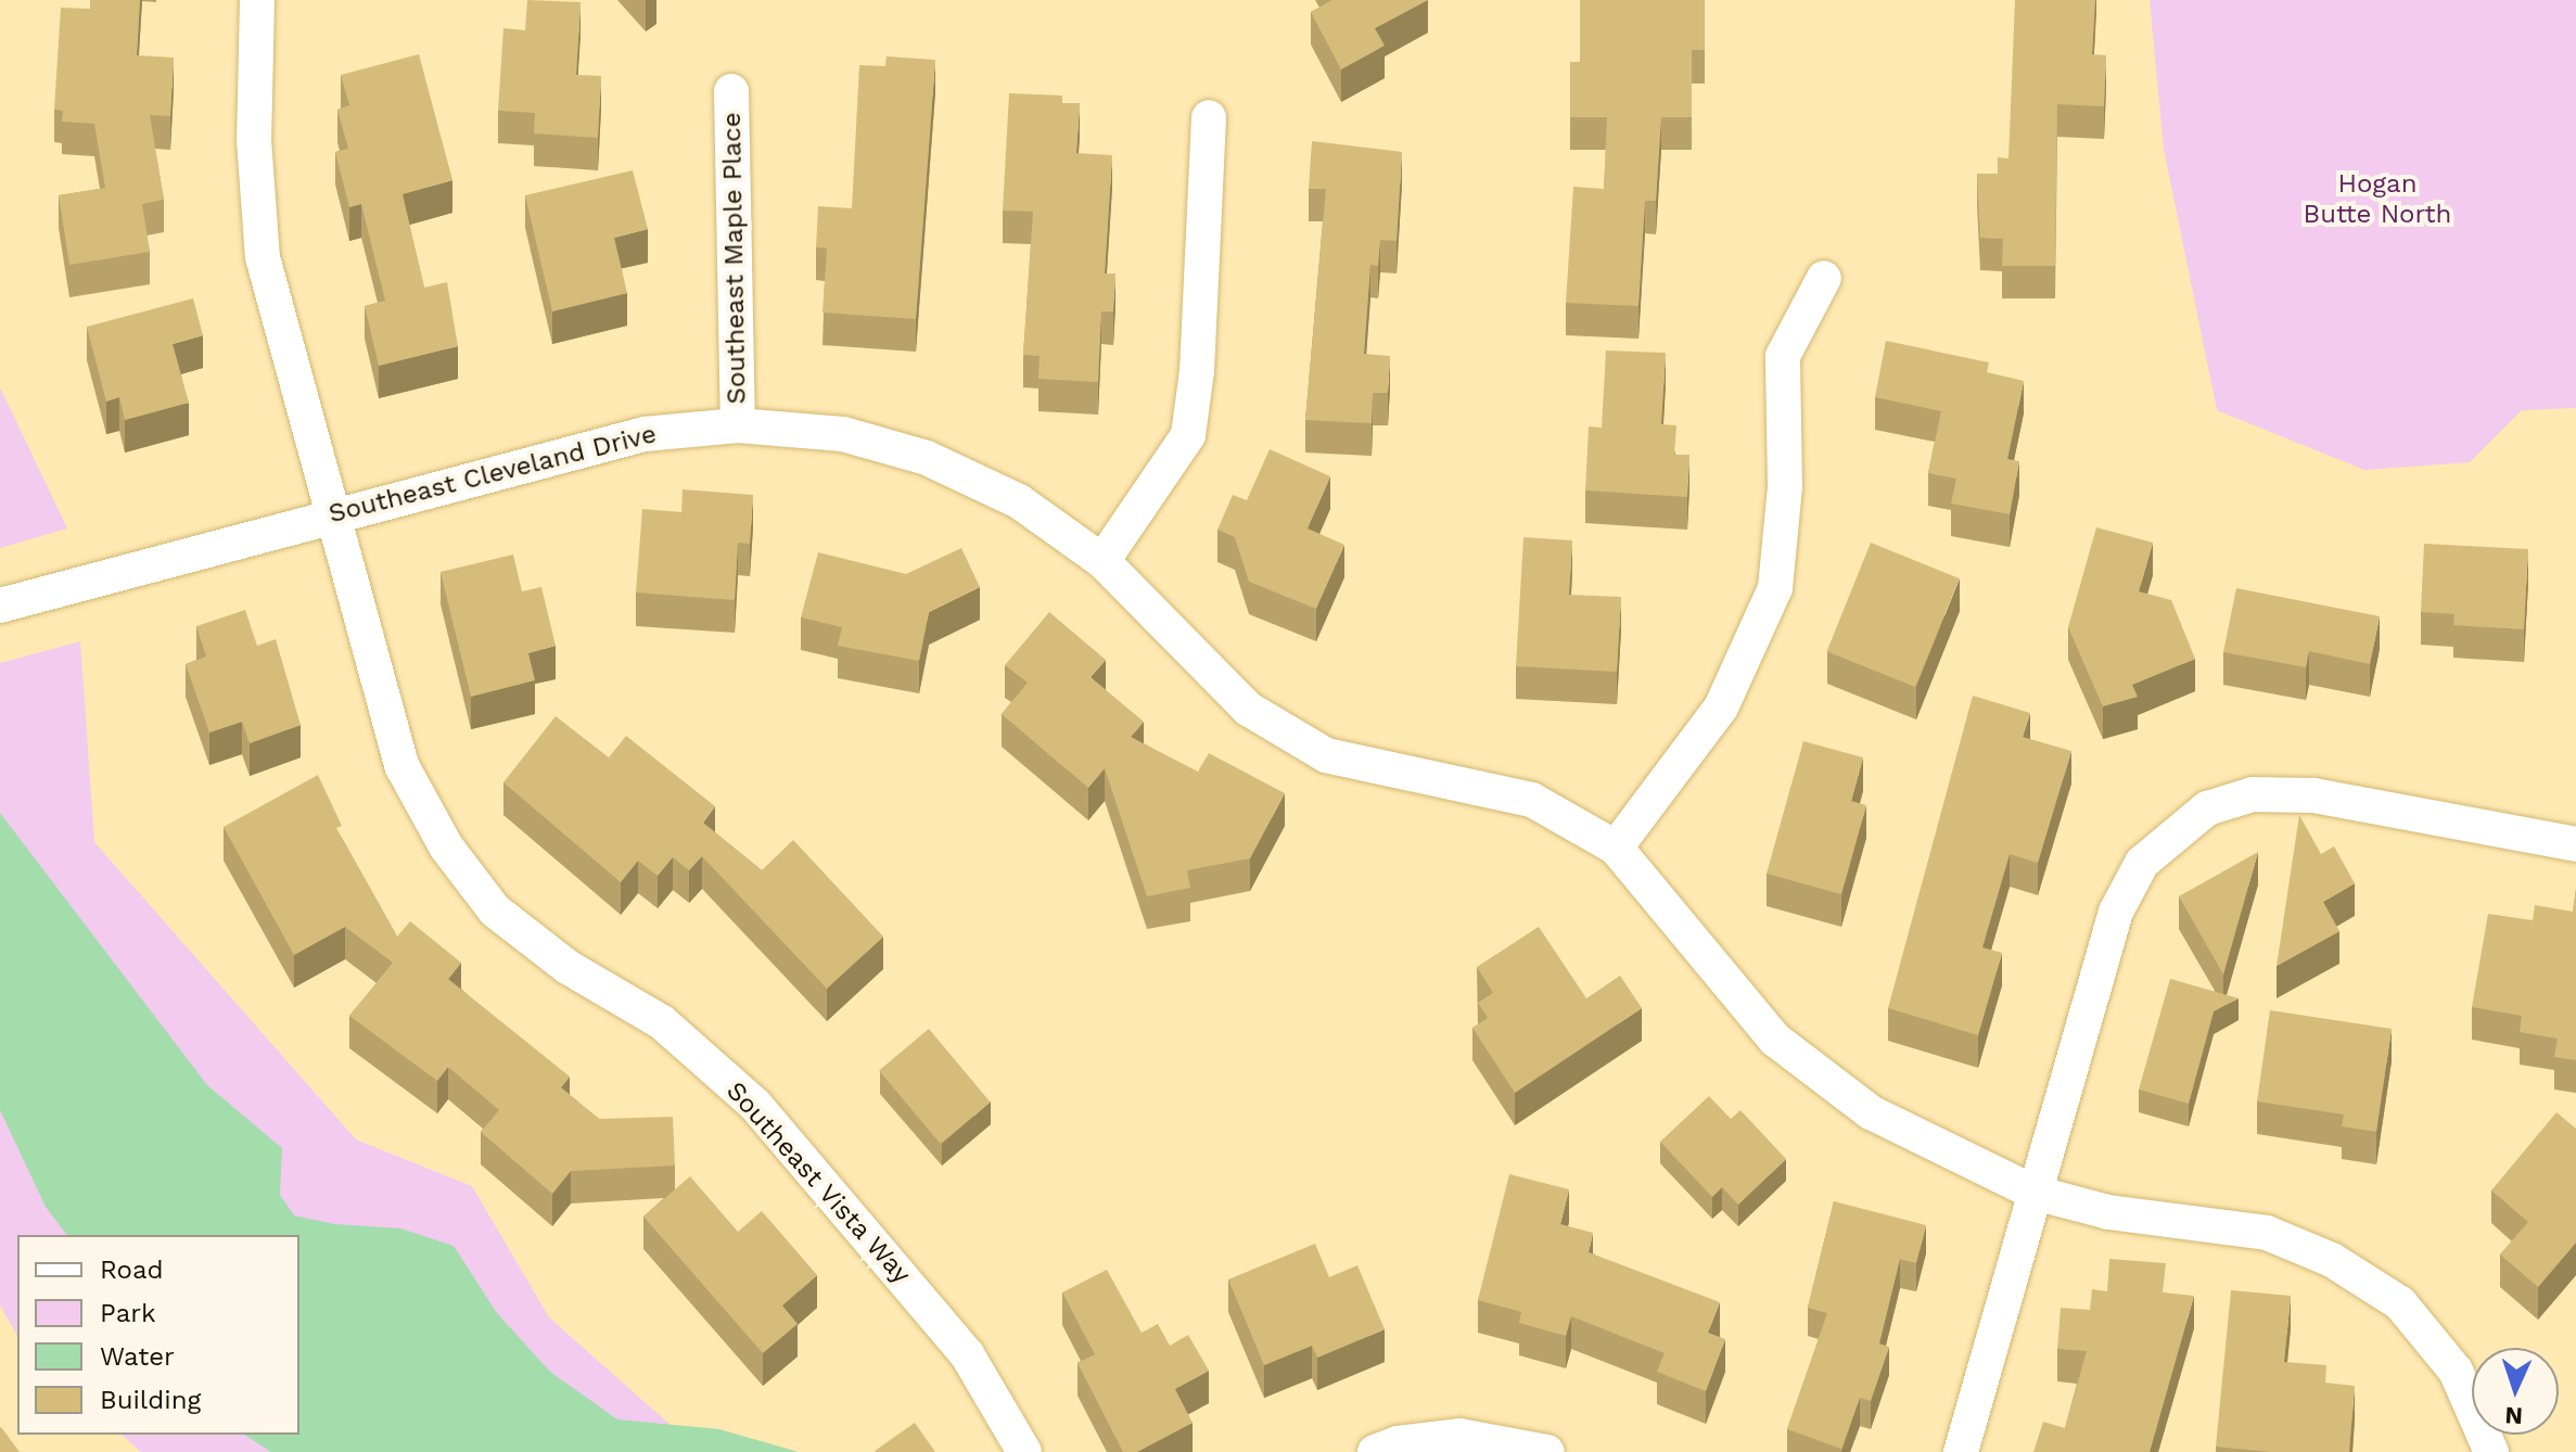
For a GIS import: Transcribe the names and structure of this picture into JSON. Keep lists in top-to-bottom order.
{
  "streets": {
    "street": ["Southeast Maple Place", "Southeast Cleveland Drive", "Southeast Vista Way"]
  },
  "crossings": [
    ["Southeast Maple Place", "Southeast Cleveland Drive"],
    ["Southeast Cleveland Drive", "Southeast Vista Way"]
  ],
  "parks": ["Hogan Butte North"],
  "legend": [
    "Road",
    "Park",
    "Water",
    "Building"
  ],
  "north": "bottom"
}
